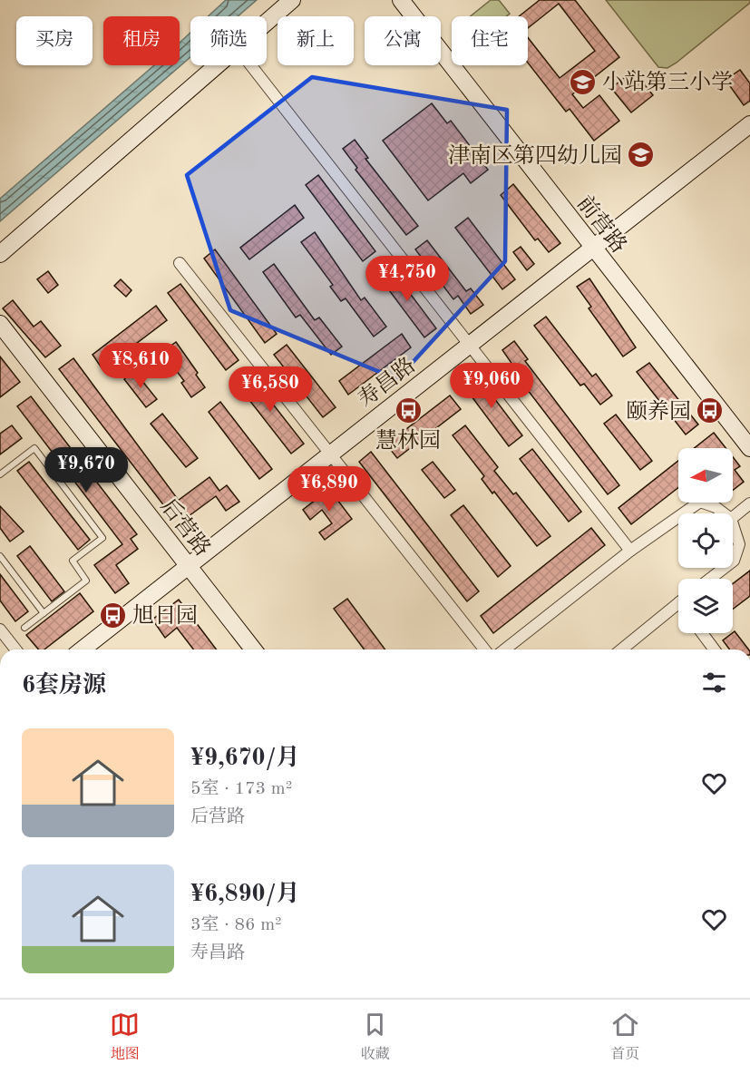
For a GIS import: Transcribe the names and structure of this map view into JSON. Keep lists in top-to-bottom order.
{
  "streets": {
    "street": ["前营路", "寿昌路", "后营路"]
  },
  "crossings": [
    ["前营路", "寿昌路"],
    ["寿昌路", "后营路"]
  ],
  "places": {
    "school or university": ["小站第三小学", "津南区第四幼儿园"],
    "bus stop": ["慧林园", "颐养园", "旭日园"]
  },
  "north": "left",
  "page": {
    "chip": [
      "买房",
      "租房",
      "筛选",
      "新上",
      "公寓",
      "住宅"
    ],
    "price": [
      "¥4,750",
      "¥8,610",
      "¥9,060",
      "¥6,580",
      "¥9,670",
      "¥6,890"
    ],
    "heading": "6套房源",
    "list": [
      {
        "name": "¥9,670/月",
        "note": "5室 · 173 m² · 后营路"
      },
      {
        "name": "¥6,890/月",
        "note": "3室 · 86 m² · 寿昌路"
      }
    ],
    "tabs": ["地图", "收藏", "首页"]
  }
}
